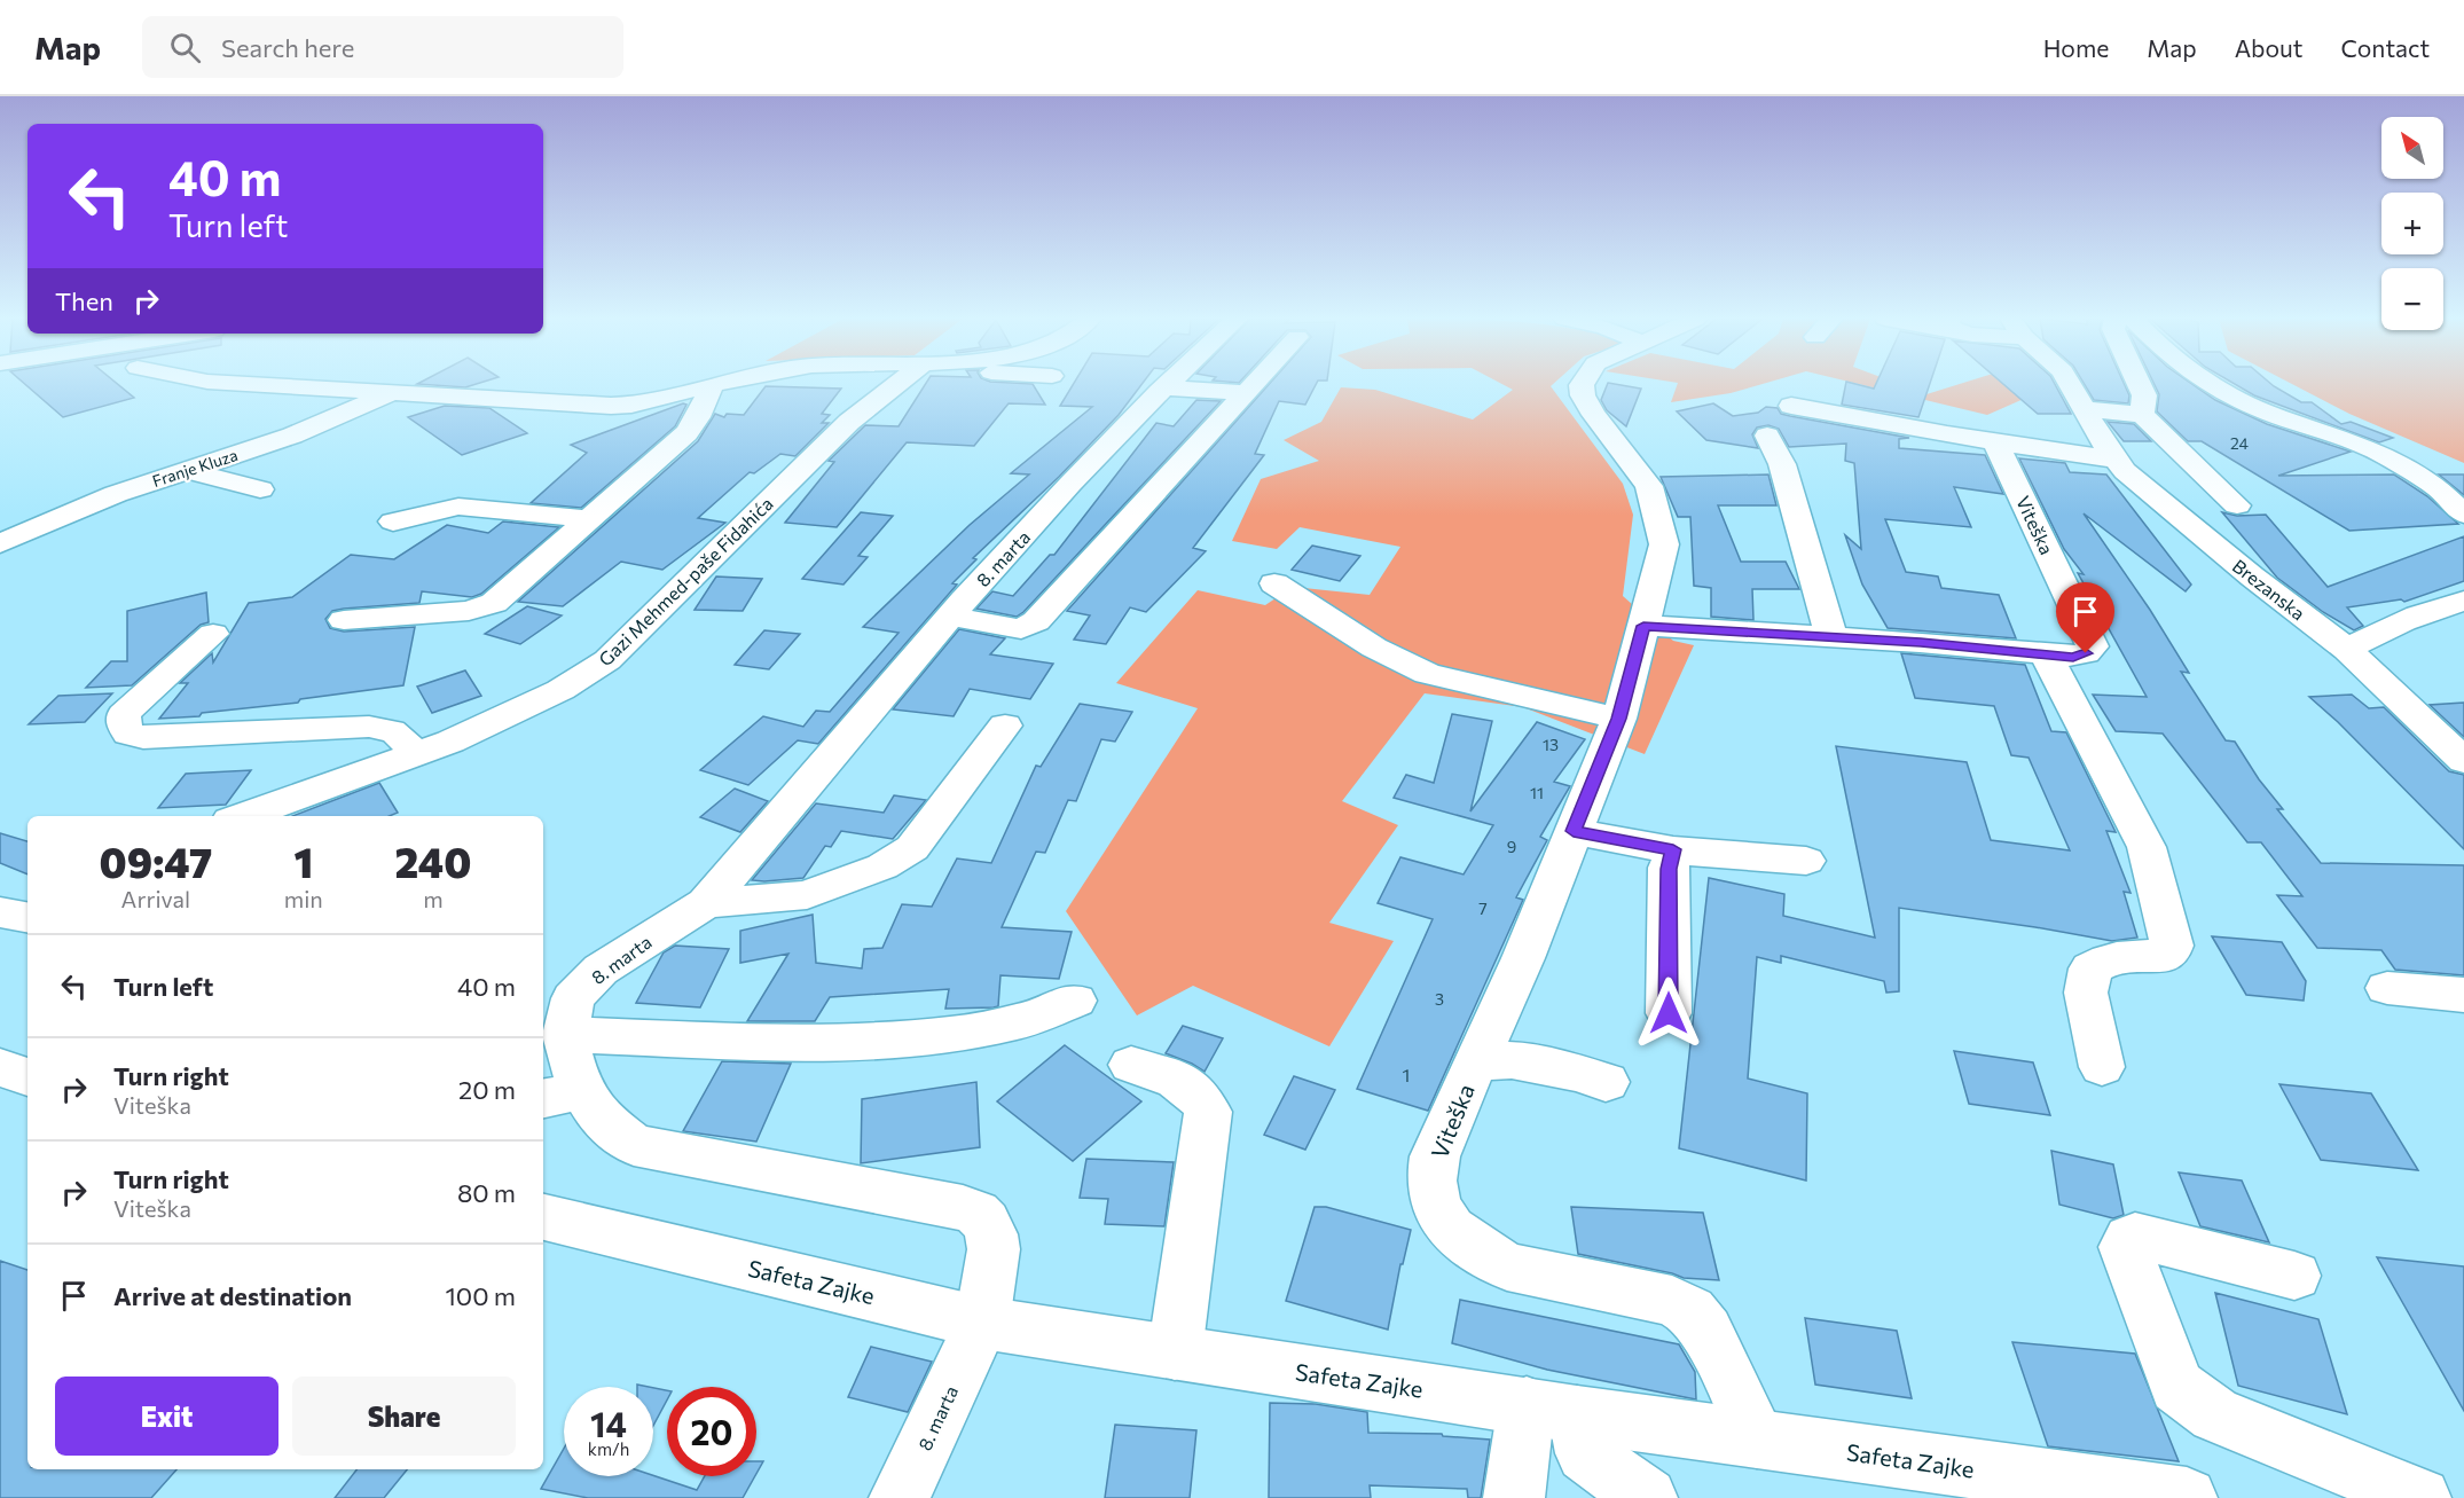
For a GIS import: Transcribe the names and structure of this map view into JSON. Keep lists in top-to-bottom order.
{
  "streets": {
    "street": [
      "Franje Kluza",
      "Viteška",
      "8. marta",
      "Gazi Mehmed-paše Fidahića",
      "Brezanska",
      "Safeta Zajke"
    ]
  },
  "crossings": [
    ["Viteška", "Safeta Zajke"],
    ["8. marta", "Safeta Zajke"]
  ],
  "house_numbers": [
    "24",
    "13",
    "11",
    "9",
    "7",
    "3",
    "1"
  ],
  "north": "top left",
  "page": {
    "header": "Map",
    "search": "Search here",
    "nav": [
      "Home",
      "Map",
      "About",
      "Contact"
    ],
    "map_buttons": ["+", "−"],
    "turn": ["40 m", "Turn left"],
    "then": "Then",
    "eta": [
      "09:47",
      "Arrival",
      "1",
      "min",
      "240",
      "m"
    ],
    "list": [
      {
        "name": "Turn left",
        "value": "40 m"
      },
      {
        "name": "Turn right",
        "note": "Viteška",
        "value": "20 m"
      },
      {
        "name": "Turn right",
        "note": "Viteška",
        "value": "80 m"
      },
      {
        "name": "Arrive at destination",
        "value": "100 m"
      }
    ],
    "buttons": ["Exit", "Share"],
    "speed": "14 km/h",
    "limit": "20"
  }
}
